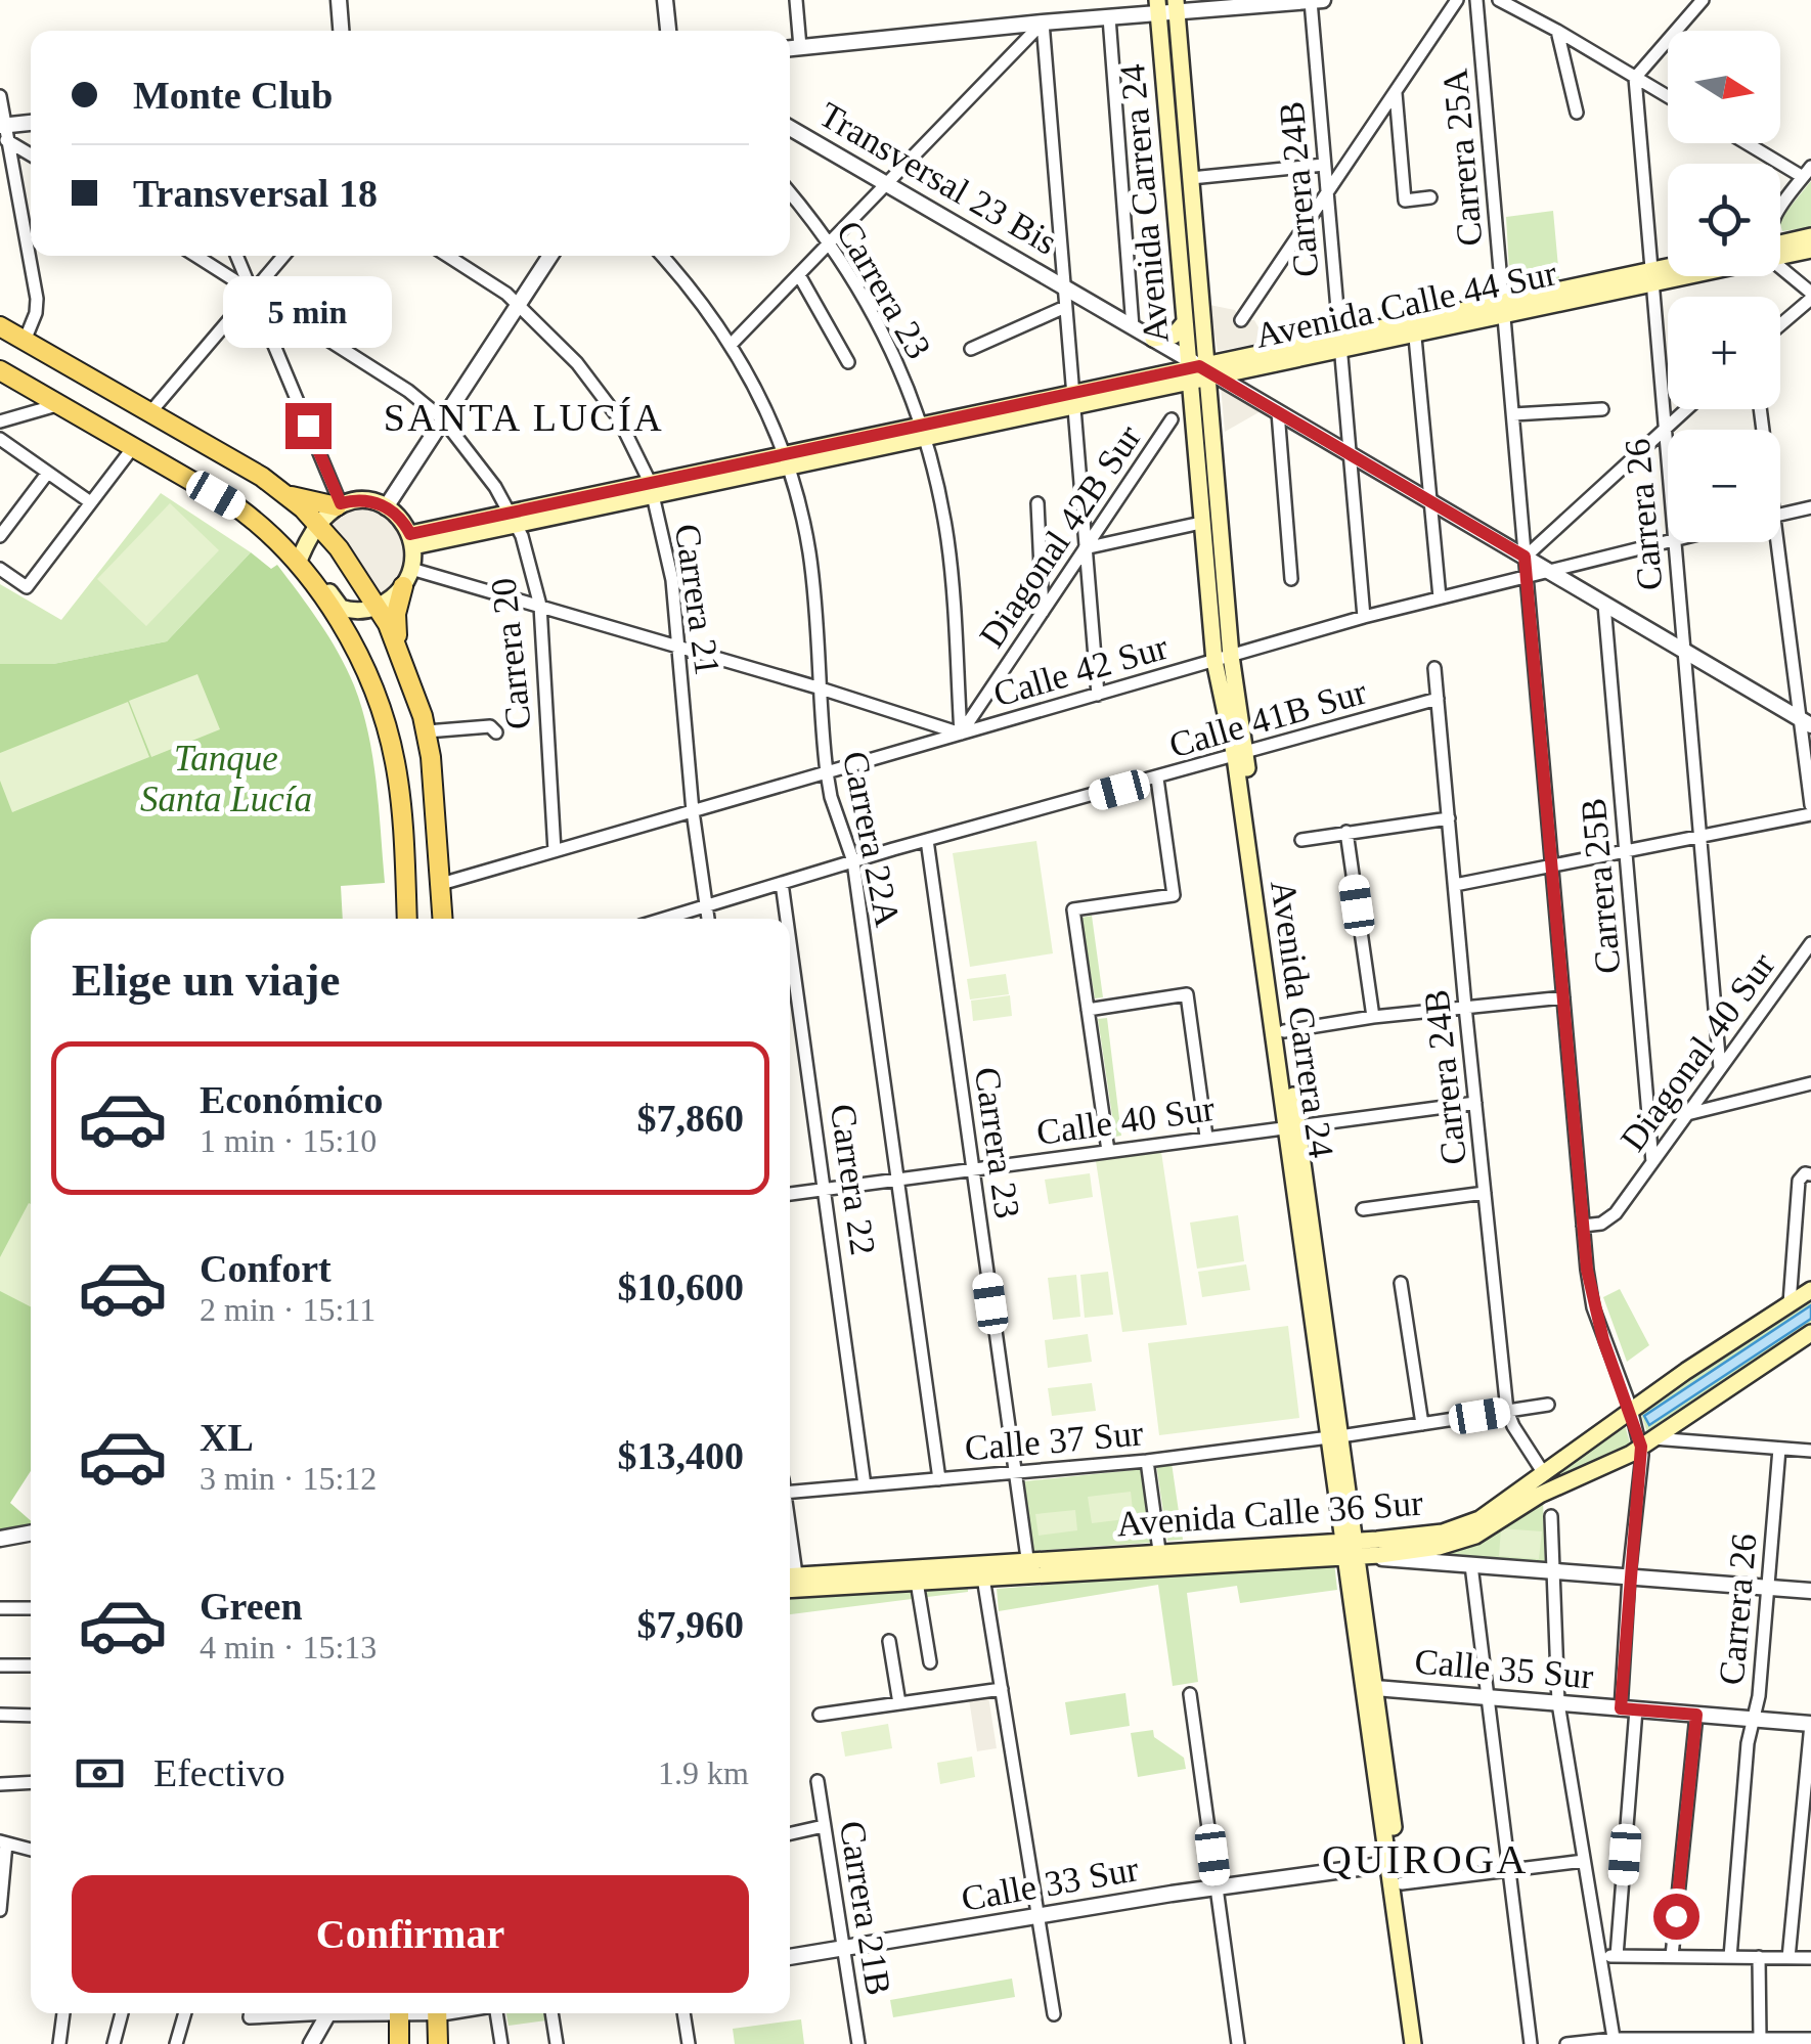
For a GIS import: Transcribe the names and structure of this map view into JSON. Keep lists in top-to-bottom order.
{
  "streets": {
    "main road": ["Avenida Carrera 24", "Avenida Calle 44 Sur", "Avenida Calle 36 Sur"],
    "street": [
      "Carrera 25A",
      "Transversal 23 Bis",
      "Carrera 24B",
      "Carrera 23",
      "Carrera 26",
      "Diagonal 42B Sur",
      "Carrera 21",
      "Carrera 20",
      "Calle 42 Sur",
      "Calle 41B Sur",
      "Carrera 22A",
      "Carrera 25B",
      "Diagonal 40 Sur",
      "Calle 40 Sur",
      "Carrera 22",
      "Calle 37 Sur",
      "Calle 35 Sur",
      "Calle 33 Sur",
      "Carrera 21B"
    ]
  },
  "crossings": [
    ["Carrera 25A", "Transversal 23 Bis"],
    ["Carrera 25A", "Avenida Calle 44 Sur"],
    ["Carrera 25A", "Calle 42 Sur"],
    ["Carrera 25A", "Diagonal 40 Sur"],
    ["Carrera 25A", "Avenida Calle 36 Sur"],
    ["Carrera 25A", "Calle 35 Sur"],
    ["Transversal 23 Bis", "Carrera 24B"],
    ["Transversal 23 Bis", "Avenida Carrera 24"],
    ["Transversal 23 Bis", "Avenida Calle 44 Sur"],
    ["Transversal 23 Bis", "Carrera 26"],
    ["Transversal 23 Bis", "Calle 42 Sur"],
    ["Transversal 23 Bis", "Carrera 25B"],
    ["Carrera 24B", "Avenida Calle 44 Sur"],
    ["Carrera 24B", "Calle 42 Sur"],
    ["Carrera 24B", "Calle 41B Sur"],
    ["Carrera 24B", "Calle 40 Sur"],
    ["Carrera 24B", "Calle 37 Sur"],
    ["Carrera 24B", "Avenida Calle 36 Sur"],
    ["Avenida Carrera 24", "Avenida Calle 44 Sur"],
    ["Avenida Carrera 24", "Calle 42 Sur"],
    ["Avenida Carrera 24", "Calle 41B Sur"],
    ["Avenida Carrera 24", "Calle 40 Sur"],
    ["Avenida Carrera 24", "Calle 37 Sur"],
    ["Avenida Carrera 24", "Avenida Calle 36 Sur"],
    ["Avenida Carrera 24", "Calle 35 Sur"],
    ["Avenida Carrera 24", "Calle 33 Sur"],
    ["Carrera 23", "Avenida Calle 44 Sur"],
    ["Carrera 23", "Diagonal 42B Sur"],
    ["Carrera 23", "Calle 42 Sur"],
    ["Carrera 23", "Calle 41B Sur"],
    ["Carrera 23", "Calle 40 Sur"],
    ["Carrera 23", "Calle 37 Sur"],
    ["Carrera 23", "Avenida Calle 36 Sur"],
    ["Avenida Calle 44 Sur", "Carrera 26"],
    ["Avenida Calle 44 Sur", "Carrera 21"],
    ["Avenida Calle 44 Sur", "Carrera 20"],
    ["Avenida Calle 44 Sur", "Carrera 22A"],
    ["Carrera 26", "Diagonal 40 Sur"],
    ["Carrera 26", "Calle 35 Sur"],
    ["Diagonal 42B Sur", "Calle 42 Sur"],
    ["Carrera 21", "Calle 42 Sur"],
    ["Carrera 21", "Calle 41B Sur"],
    ["Carrera 20", "Calle 42 Sur"],
    ["Calle 42 Sur", "Carrera 22A"],
    ["Calle 41B Sur", "Carrera 22A"],
    ["Calle 41B Sur", "Carrera 22"],
    ["Carrera 22A", "Calle 40 Sur"],
    ["Carrera 22A", "Calle 37 Sur"],
    ["Carrera 25B", "Diagonal 40 Sur"],
    ["Calle 40 Sur", "Carrera 22"],
    ["Carrera 22", "Calle 37 Sur"],
    ["Calle 33 Sur", "Carrera 21B"]
  ],
  "districts": ["SANTA LUCÍA", "QUIROGA"],
  "parks": ["Tanque Santa Lucía"],
  "north": "right",
  "page": {
    "map_buttons": ["+", "−"],
    "banner": ["Monte Club", "Transversal 18"],
    "bubble": "5 min",
    "heading": "Elige un viaje",
    "list": [
      {
        "name": "Económico",
        "note": "1 min · 15:10",
        "value": "$7,860"
      },
      {
        "name": "Confort",
        "note": "2 min · 15:11",
        "value": "$10,600"
      },
      {
        "name": "XL",
        "note": "3 min · 15:12",
        "value": "$13,400"
      },
      {
        "name": "Green",
        "note": "4 min · 15:13",
        "value": "$7,960"
      }
    ],
    "pay": ["Efectivo", "1.9 km"],
    "buttons": "Confirmar"
  }
}
